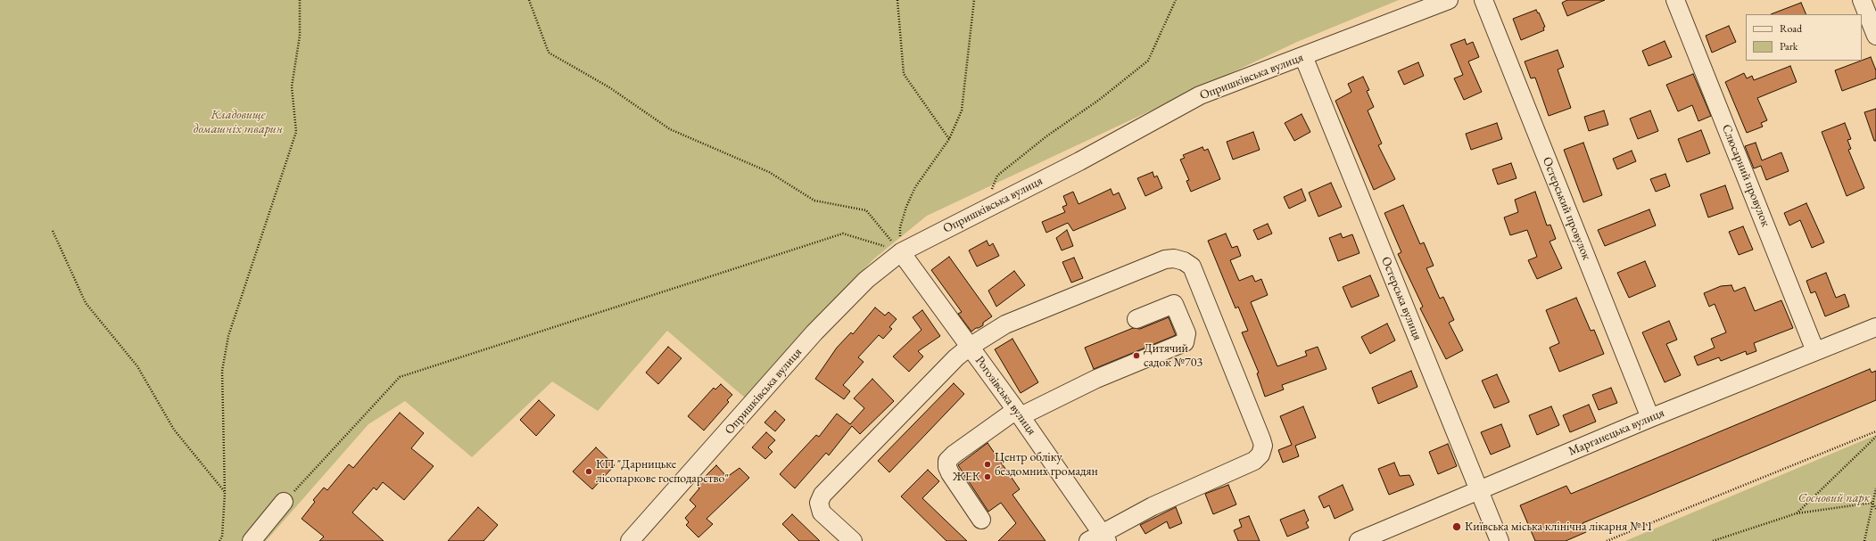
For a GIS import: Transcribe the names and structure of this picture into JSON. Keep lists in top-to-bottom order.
{
  "streets": {
    "street": [
      "Опришківська вулиця",
      "Слюсарний провулок",
      "Остерський провулок",
      "Остерська вулиця",
      "Рогозівська вулиця",
      "Марганецька вулиця"
    ]
  },
  "crossings": [
    ["Опришківська вулиця", "Остерська вулиця"],
    ["Опришківська вулиця", "Рогозівська вулиця"],
    ["Слюсарний провулок", "Марганецька вулиця"],
    ["Остерський провулок", "Марганецька вулиця"],
    ["Остерська вулиця", "Марганецька вулиця"]
  ],
  "parks": ["Кладовище домашніх тварин", "Сосновий парк"],
  "places": [
    "Дитячий садок №703",
    "Центр обліку бездомних громадян",
    "КП \"Дарницьке лісопаркове господарство\"",
    "ЖЕК",
    "Київська міська клінічна лікарня №11"
  ],
  "legend": ["Road", "Park"]
}
